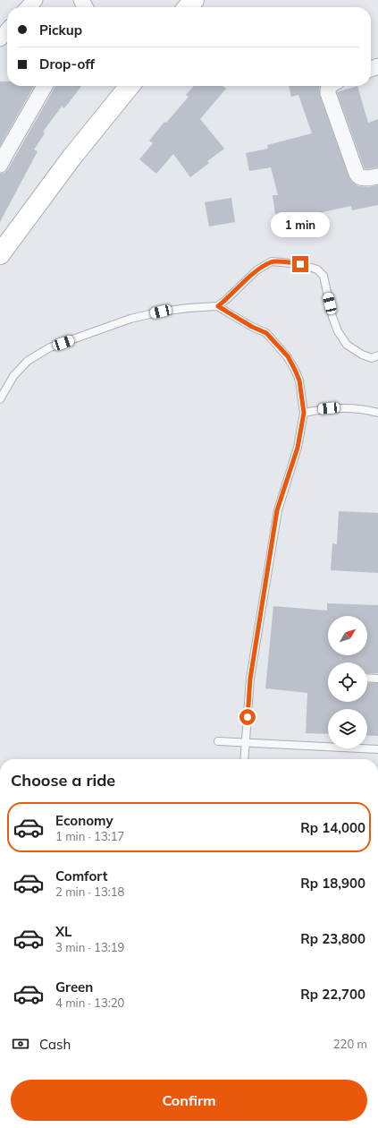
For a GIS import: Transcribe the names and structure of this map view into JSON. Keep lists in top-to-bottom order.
{
  "north": "top right",
  "page": {
    "banner": ["Pickup", "Drop-off"],
    "bubble": "1 min",
    "heading": "Choose a ride",
    "list": [
      {
        "name": "Economy",
        "note": "1 min · 13:17",
        "value": "Rp 14,000"
      },
      {
        "name": "Comfort",
        "note": "2 min · 13:18",
        "value": "Rp 18,900"
      },
      {
        "name": "XL",
        "note": "3 min · 13:19",
        "value": "Rp 23,800"
      },
      {
        "name": "Green",
        "note": "4 min · 13:20",
        "value": "Rp 22,700"
      }
    ],
    "pay": ["Cash", "220 m"],
    "buttons": "Confirm"
  }
}
